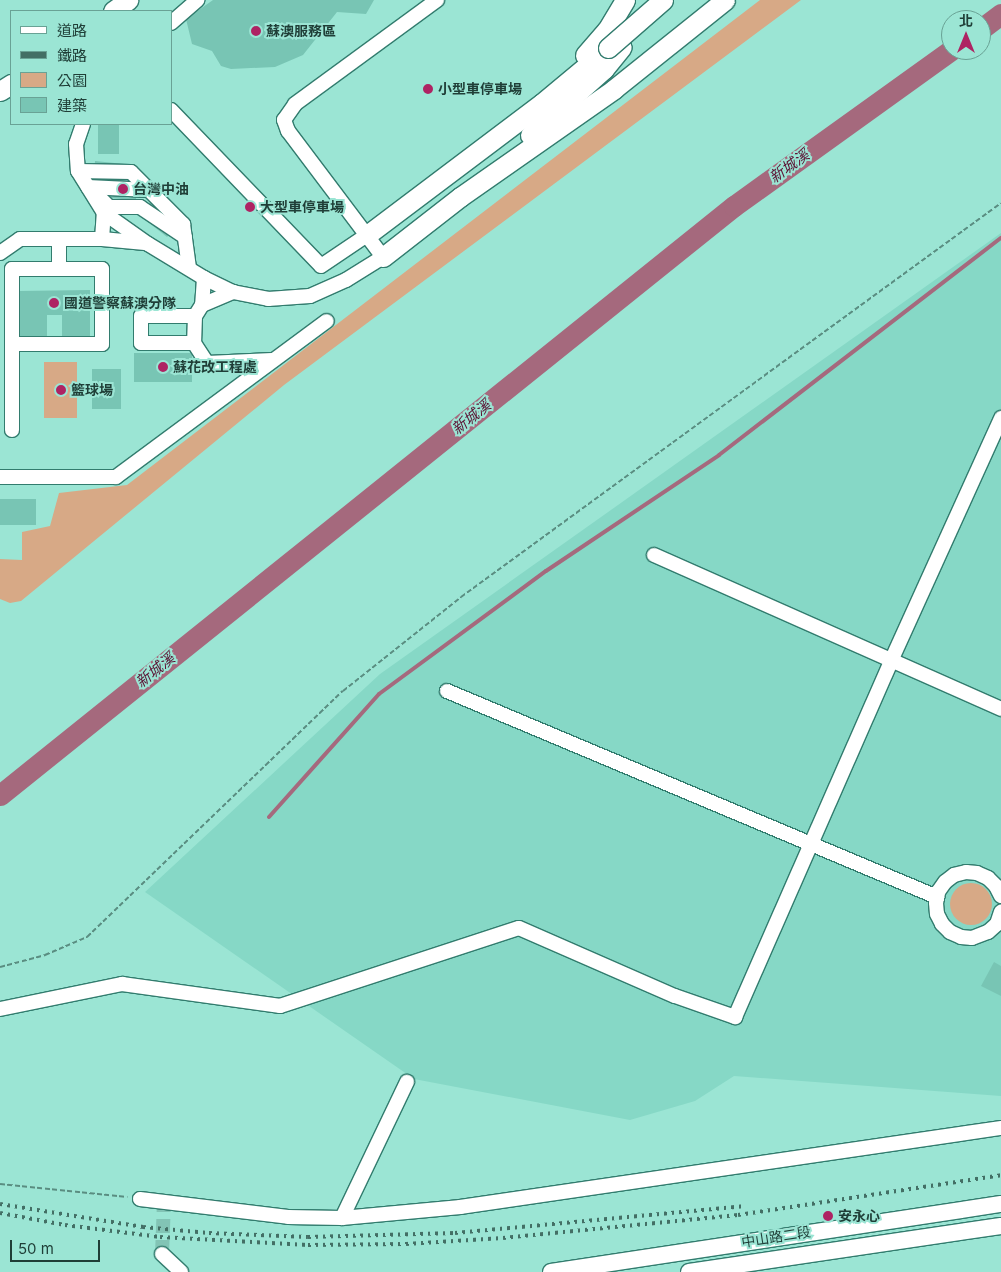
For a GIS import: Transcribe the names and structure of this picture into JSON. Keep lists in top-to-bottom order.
{
  "streets": {
    "main road": ["中山路二段"]
  },
  "water": ["新城溪"],
  "places": [
    "蘇澳服務區",
    "小型車停車場",
    "台灣中油",
    "大型車停車場",
    "國道警察蘇澳分隊",
    "蘇花改工程處",
    "籃球場",
    "安永心"
  ],
  "legend": [
    "道路",
    "鐵路",
    "公園",
    "建築"
  ],
  "scale_bar": "50 m",
  "north": "top"
}
